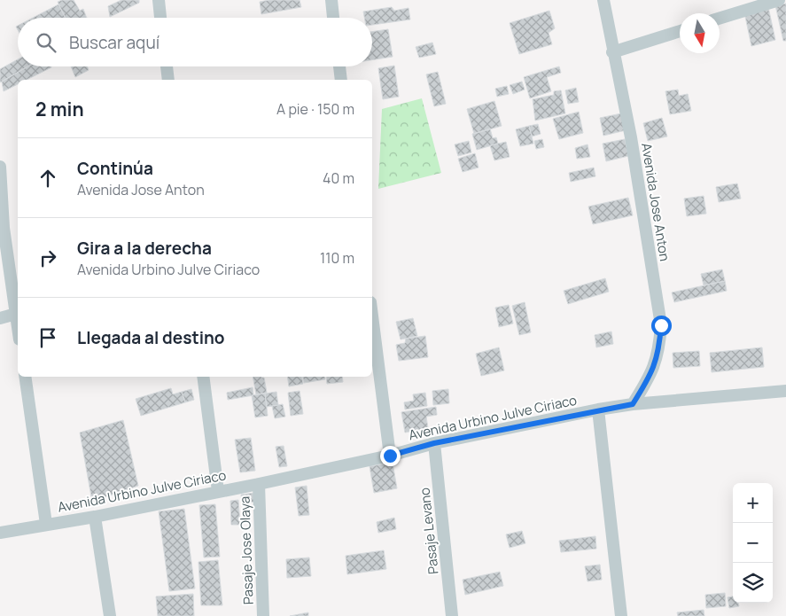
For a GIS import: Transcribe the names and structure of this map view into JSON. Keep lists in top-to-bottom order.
{
  "streets": {
    "street": [
      "Avenida Jose Anton",
      "Avenida Urbino Julve Ciriaco",
      "Pasaje Levano",
      "Pasaje Jose Olaya"
    ]
  },
  "crossings": [
    ["Avenida Jose Anton", "Avenida Urbino Julve Ciriaco"],
    ["Avenida Urbino Julve Ciriaco", "Pasaje Levano"],
    ["Avenida Urbino Julve Ciriaco", "Pasaje Jose Olaya"]
  ],
  "north": "bottom",
  "page": {
    "search": "Buscar aquí",
    "heading": ["2 min", "A pie · 150 m"],
    "list": [
      ["Continúa", "Avenida Jose Anton", "40 m"],
      ["Gira a la derecha", "Avenida Urbino Julve Ciriaco", "110 m"],
      "Llegada al destino"
    ],
    "map_buttons": ["+", "−"]
  }
}
